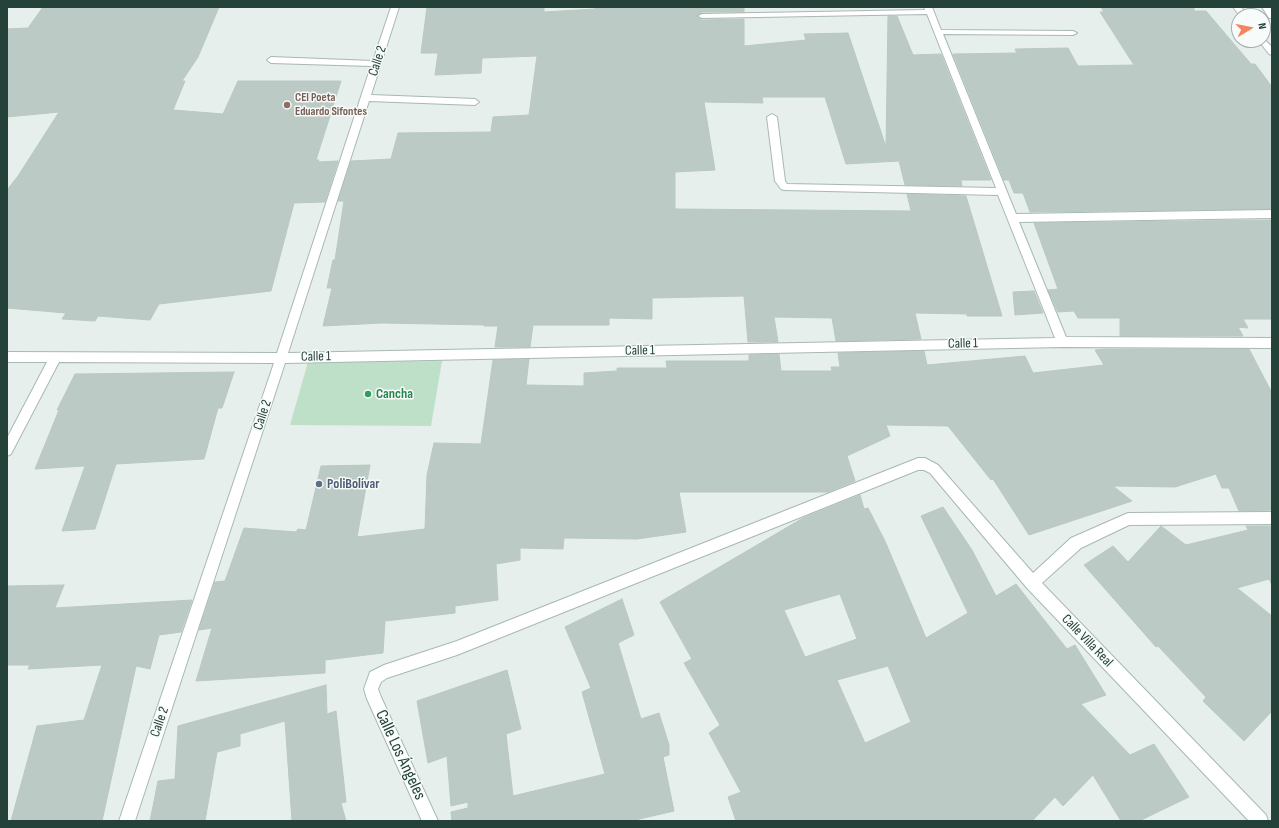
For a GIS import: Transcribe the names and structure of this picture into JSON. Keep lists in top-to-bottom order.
{
  "streets": {
    "street": [
      "Calle 2",
      "Calle 1",
      "Calle Villa Real",
      "Calle Los Ángeles"
    ]
  },
  "crossings": [
    ["Calle 2", "Calle 1"],
    ["Calle Villa Real", "Calle Los Ángeles"]
  ],
  "places": ["CEI Poeta Eduardo Sifontes", "Cancha", "PoliBolívar"],
  "north": "right"
}
